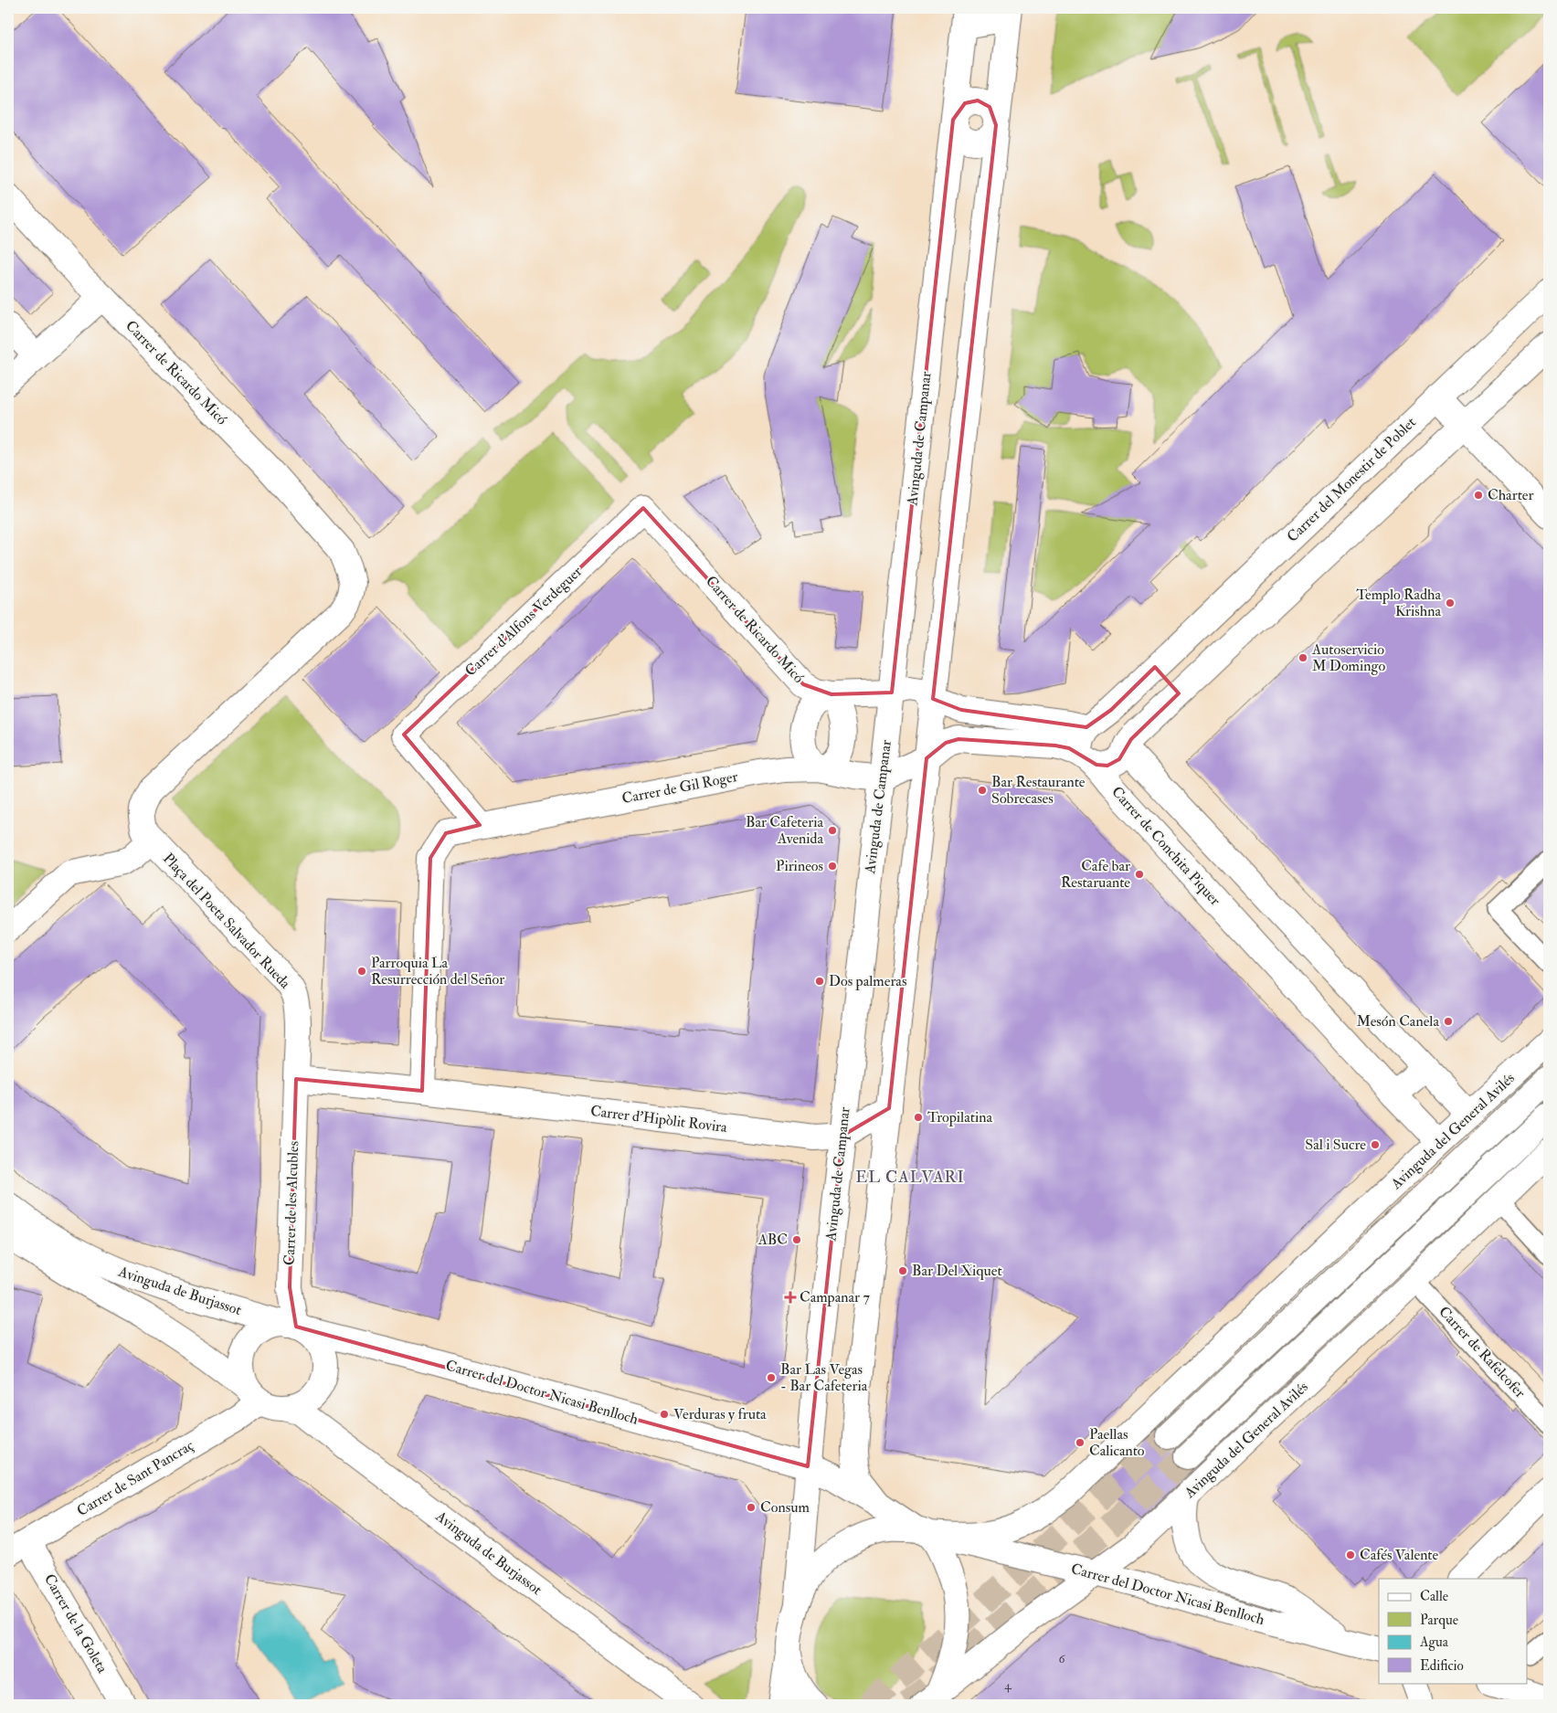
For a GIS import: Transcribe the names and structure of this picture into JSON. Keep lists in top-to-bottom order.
{
  "streets": {
    "street": [
      "Carrer de Ricardo Micó",
      "Avinguda de Campanar",
      "Carrer del Monestir de Poblet",
      "Carrer d'Alfons Verdeguer",
      "Carrer de Gil Roger",
      "Carrer de Conchita Piquer",
      "Plaça del Poeta Salvador Rueda",
      "Carrer d'Hipòlit Rovira",
      "Avinguda del General Avilés",
      "Carrer de les Alcubles",
      "Avinguda de Burjassot",
      "Carrer de Rafelcofer",
      "Carrer del Doctor Nicasi Benlloch",
      "Carrer de Sant Pancraç",
      "Carrer de la Goleta"
    ]
  },
  "crossings": [
    ["Carrer de Ricardo Micó", "Avinguda de Campanar"],
    ["Carrer de Ricardo Micó", "Carrer d'Alfons Verdeguer"],
    ["Carrer de Ricardo Micó", "Plaça del Poeta Salvador Rueda"],
    ["Avinguda de Campanar", "Carrer de Gil Roger"],
    ["Avinguda de Campanar", "Carrer de Conchita Piquer"],
    ["Avinguda de Campanar", "Carrer d'Hipòlit Rovira"],
    ["Avinguda de Campanar", "Avinguda del General Avilés"],
    ["Avinguda de Campanar", "Carrer del Doctor Nicasi Benlloch"],
    ["Carrer del Monestir de Poblet", "Carrer de Conchita Piquer"],
    ["Carrer d'Alfons Verdeguer", "Carrer de Gil Roger"],
    ["Carrer de Gil Roger", "Carrer de Conchita Piquer"],
    ["Carrer de Gil Roger", "Carrer d'Hipòlit Rovira"],
    ["Carrer de Conchita Piquer", "Avinguda del General Avilés"],
    ["Plaça del Poeta Salvador Rueda", "Carrer de les Alcubles"],
    ["Avinguda del General Avilés", "Carrer de Rafelcofer"],
    ["Avinguda del General Avilés", "Carrer del Doctor Nicasi Benlloch"],
    ["Carrer de les Alcubles", "Avinguda de Burjassot"],
    ["Carrer de les Alcubles", "Carrer del Doctor Nicasi Benlloch"],
    ["Carrer de les Alcubles", "Carrer de Sant Pancraç"],
    ["Avinguda de Burjassot", "Carrer del Doctor Nicasi Benlloch"],
    ["Avinguda de Burjassot", "Carrer de Sant Pancraç"],
    ["Carrer del Doctor Nicasi Benlloch", "Carrer de Sant Pancraç"],
    ["Carrer de Sant Pancraç", "Carrer de la Goleta"]
  ],
  "districts": ["EL CALVARI"],
  "places": {
    "other": [
      "Charter",
      "Templo Radha Krishna",
      "Autoservicio M Domingo",
      "Bar Restaurante Sobrecases",
      "Bar Cafeteria Avenida",
      "Pirineos",
      "Cafe bar Restaruante",
      "Parroquia La Resurrección del Señor",
      "Dos palmeras",
      "Mesón Canela",
      "Tropilatina",
      "Sal i Sucre",
      "ABC",
      "Bar Del Xiquet",
      "Bar Las Vegas - Bar Cafeteria",
      "Verduras y fruta",
      "Paellas Calicanto",
      "Consum",
      "Cafés Valente"
    ],
    "health": ["Campanar 7"]
  },
  "house_numbers": ["6", "4"],
  "legend": [
    "Calle",
    "Parque",
    "Agua",
    "Edificio"
  ]
}
